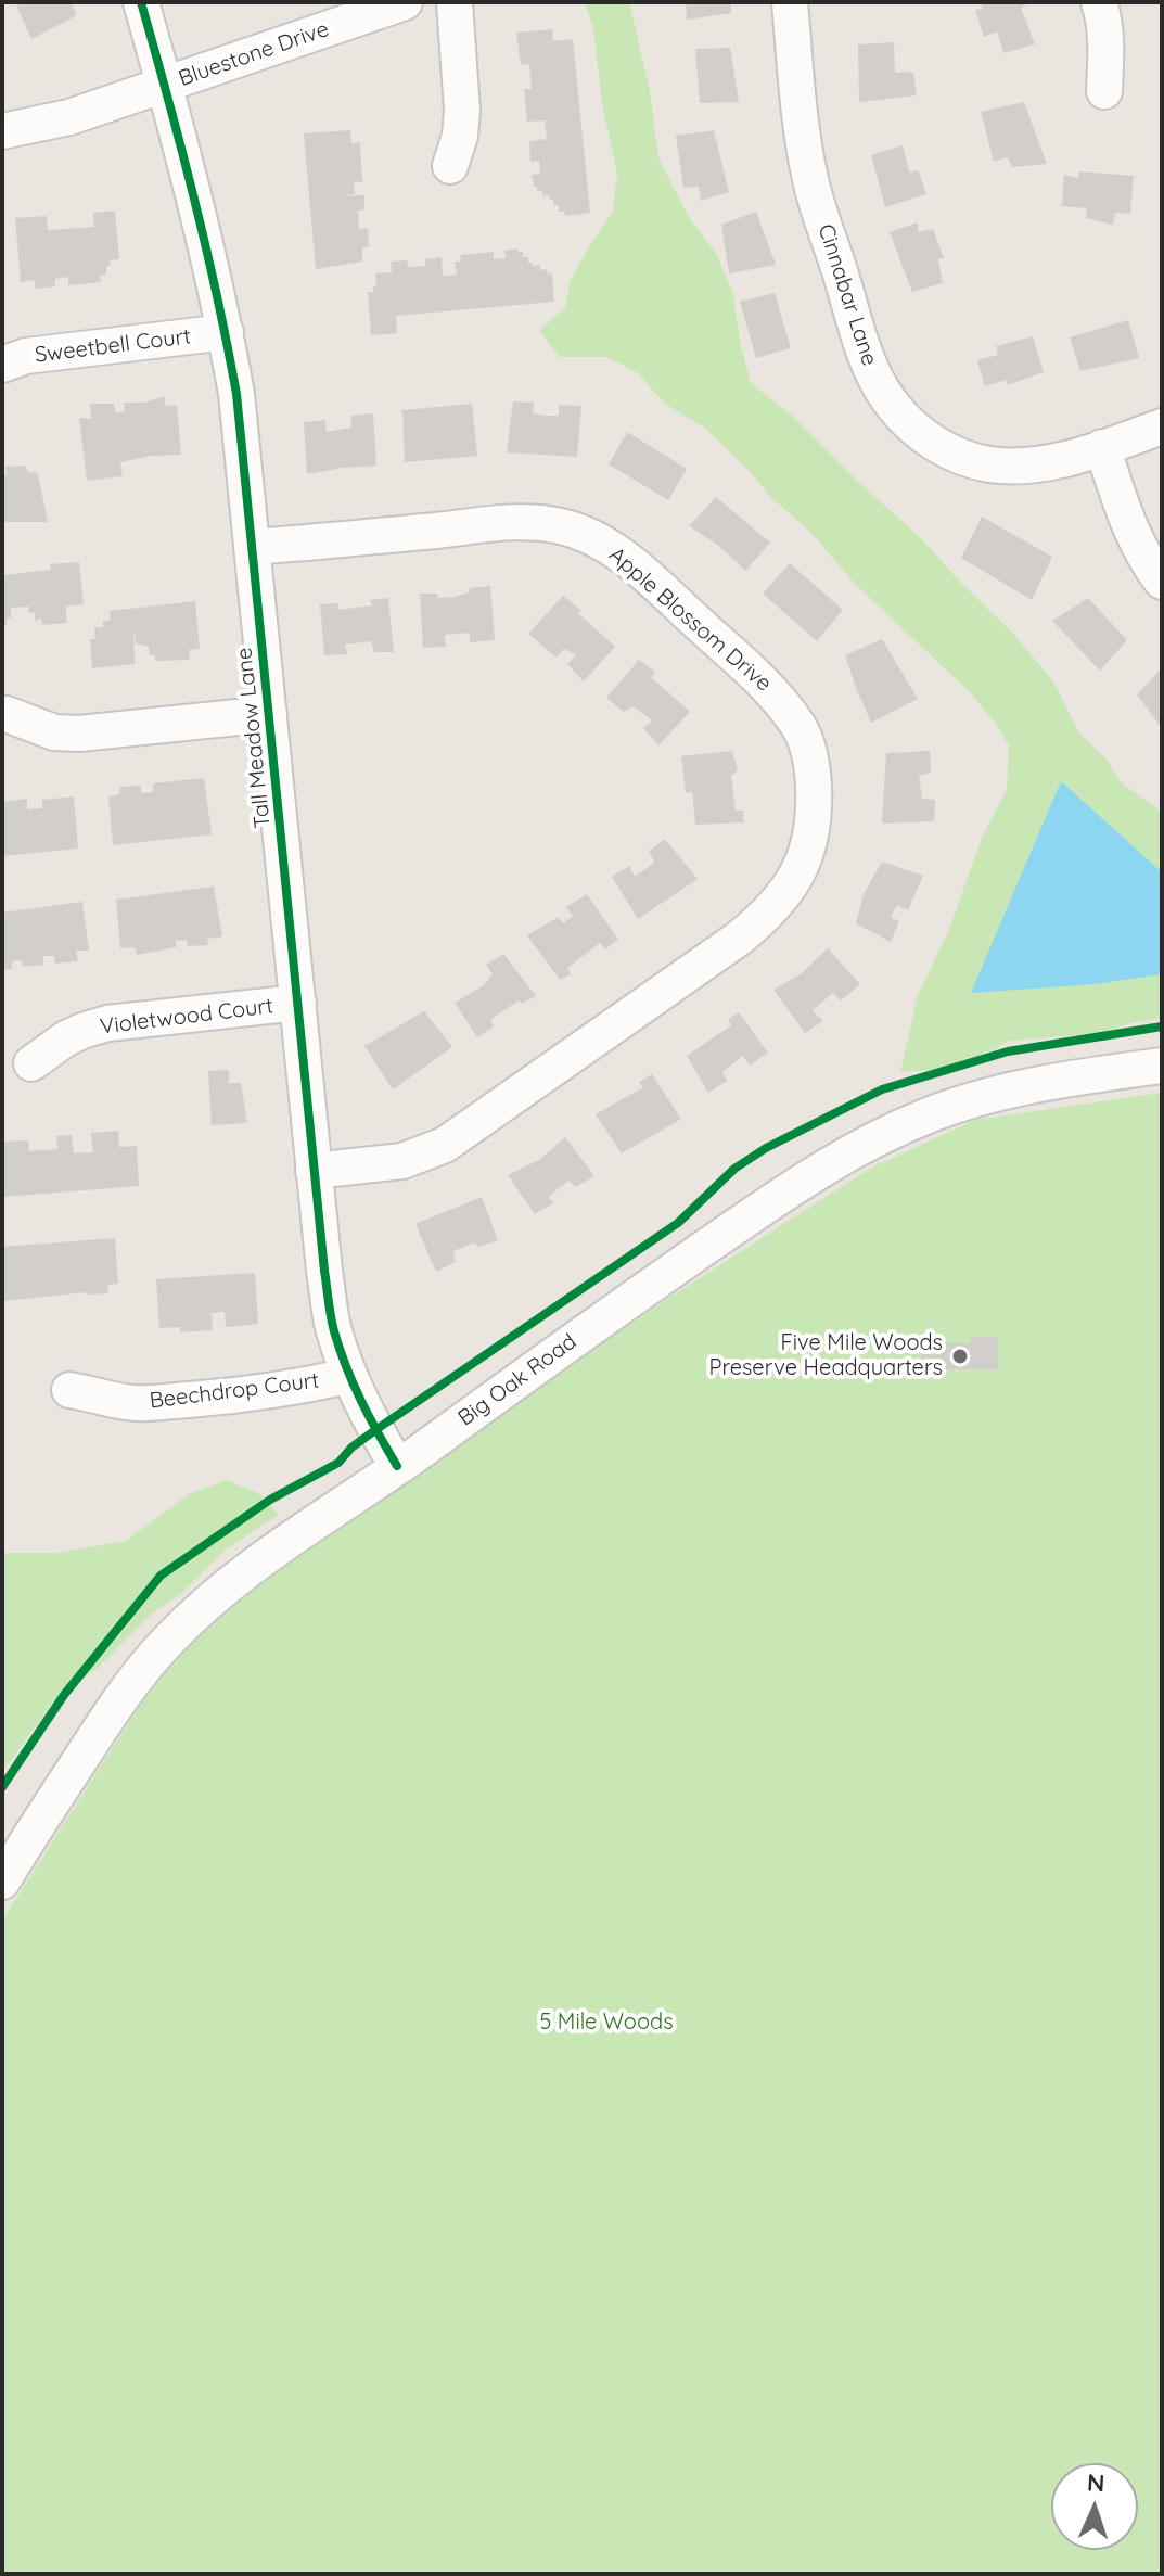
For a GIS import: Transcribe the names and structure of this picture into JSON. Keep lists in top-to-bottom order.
{
  "streets": {
    "street": [
      "Bluestone Drive",
      "Cinnabar Lane",
      "Sweetbell Court",
      "Apple Blossom Drive",
      "Tall Meadow Lane",
      "Violetwood Court",
      "Big Oak Road",
      "Beechdrop Court"
    ]
  },
  "crossings": [
    ["Bluestone Drive", "Tall Meadow Lane"],
    ["Sweetbell Court", "Tall Meadow Lane"],
    ["Apple Blossom Drive", "Tall Meadow Lane"],
    ["Tall Meadow Lane", "Violetwood Court"],
    ["Tall Meadow Lane", "Big Oak Road"],
    ["Tall Meadow Lane", "Beechdrop Court"]
  ],
  "parks": ["5 Mile Woods"],
  "places": ["Five Mile Woods Preserve Headquarters"],
  "north": "top"
}
